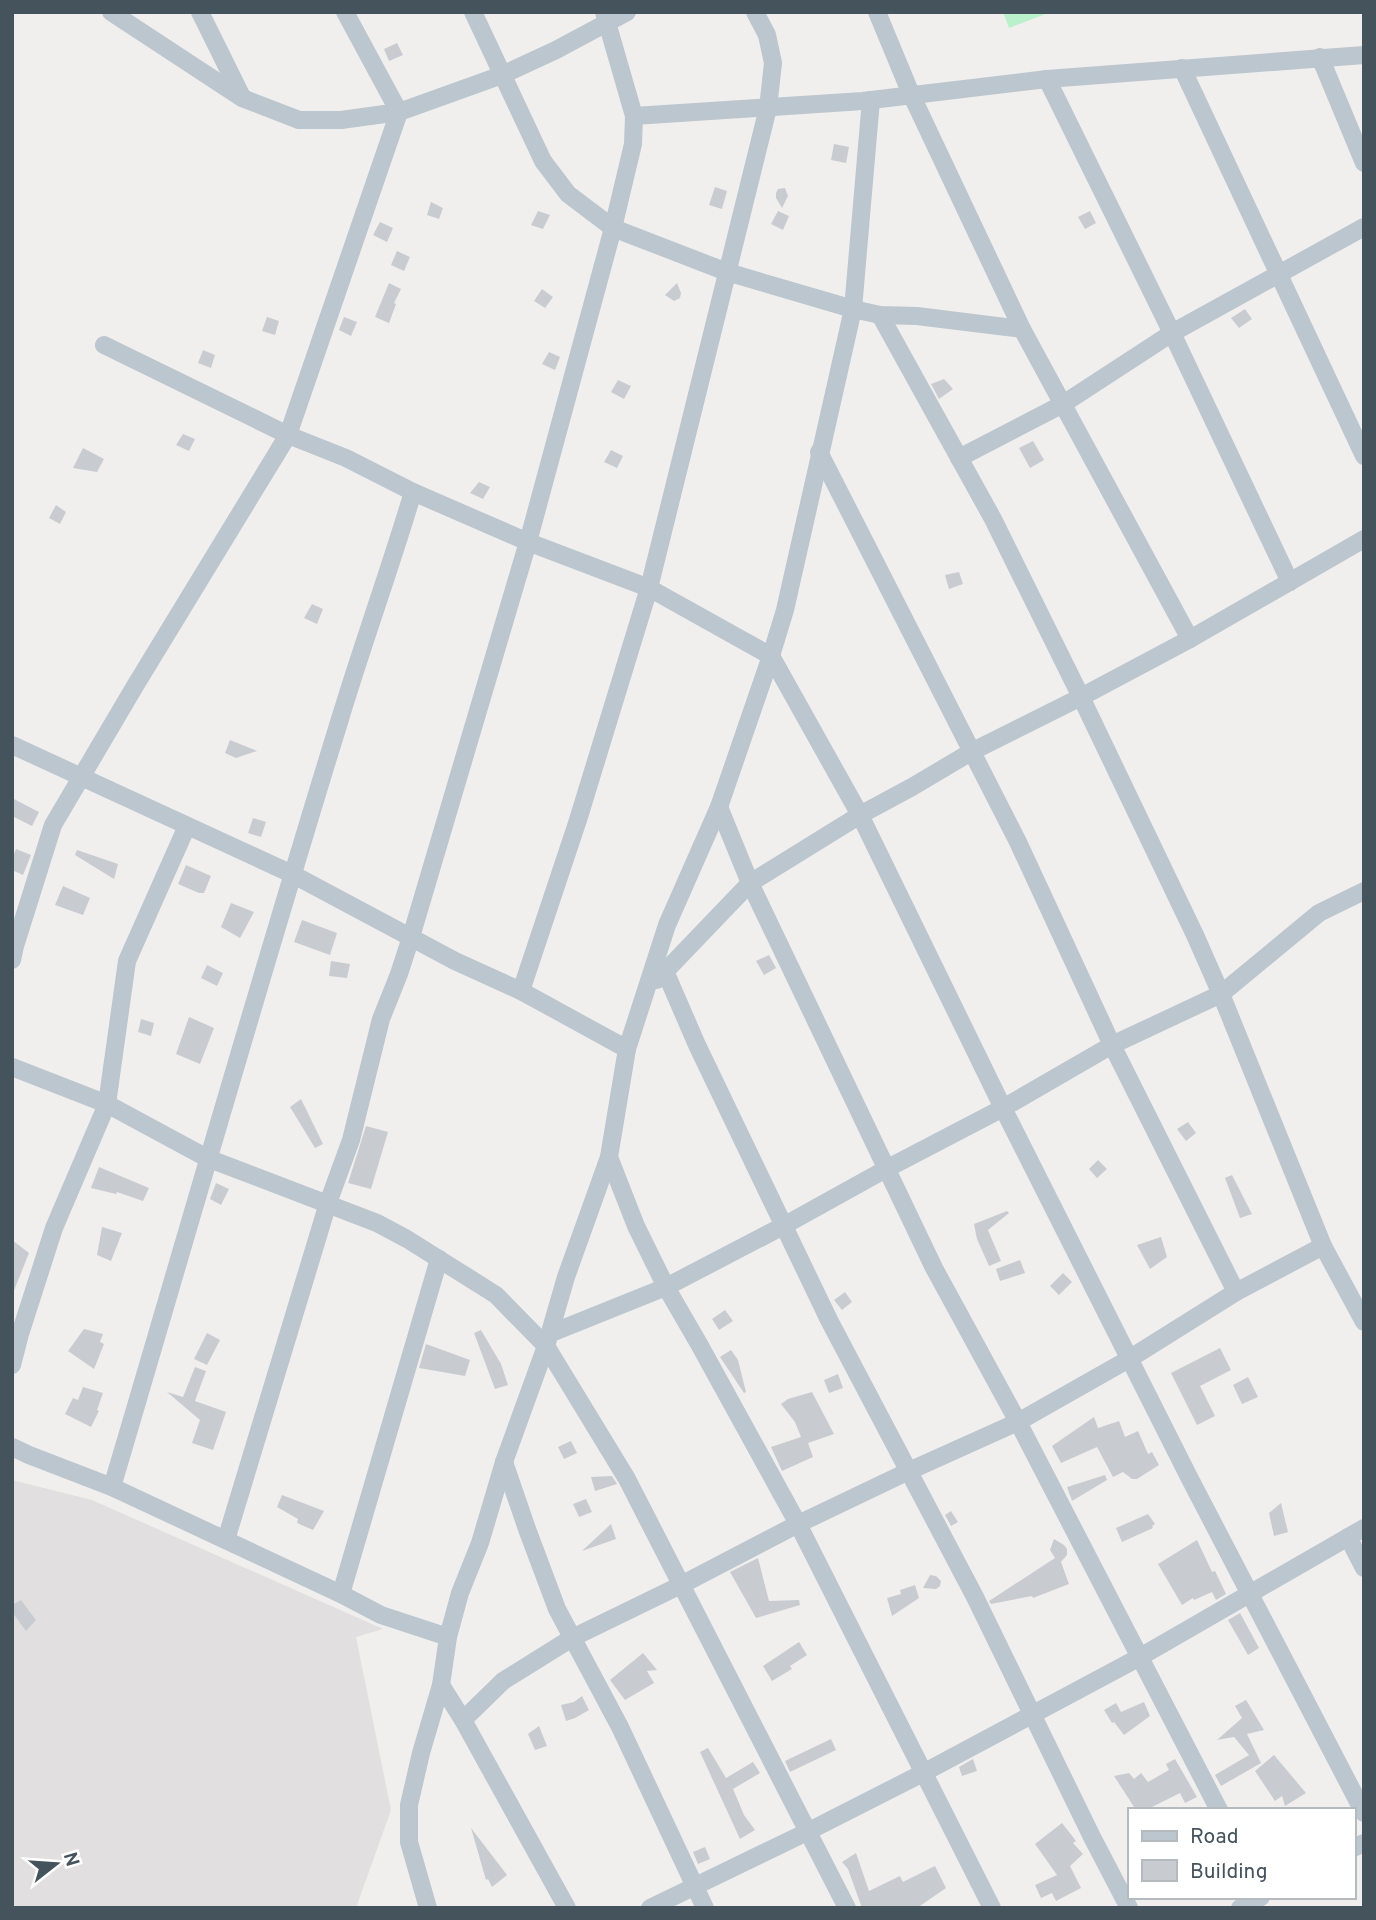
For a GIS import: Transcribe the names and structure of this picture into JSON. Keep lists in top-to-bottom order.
{
  "legend": ["Road", "Building"],
  "north": "right"
}
